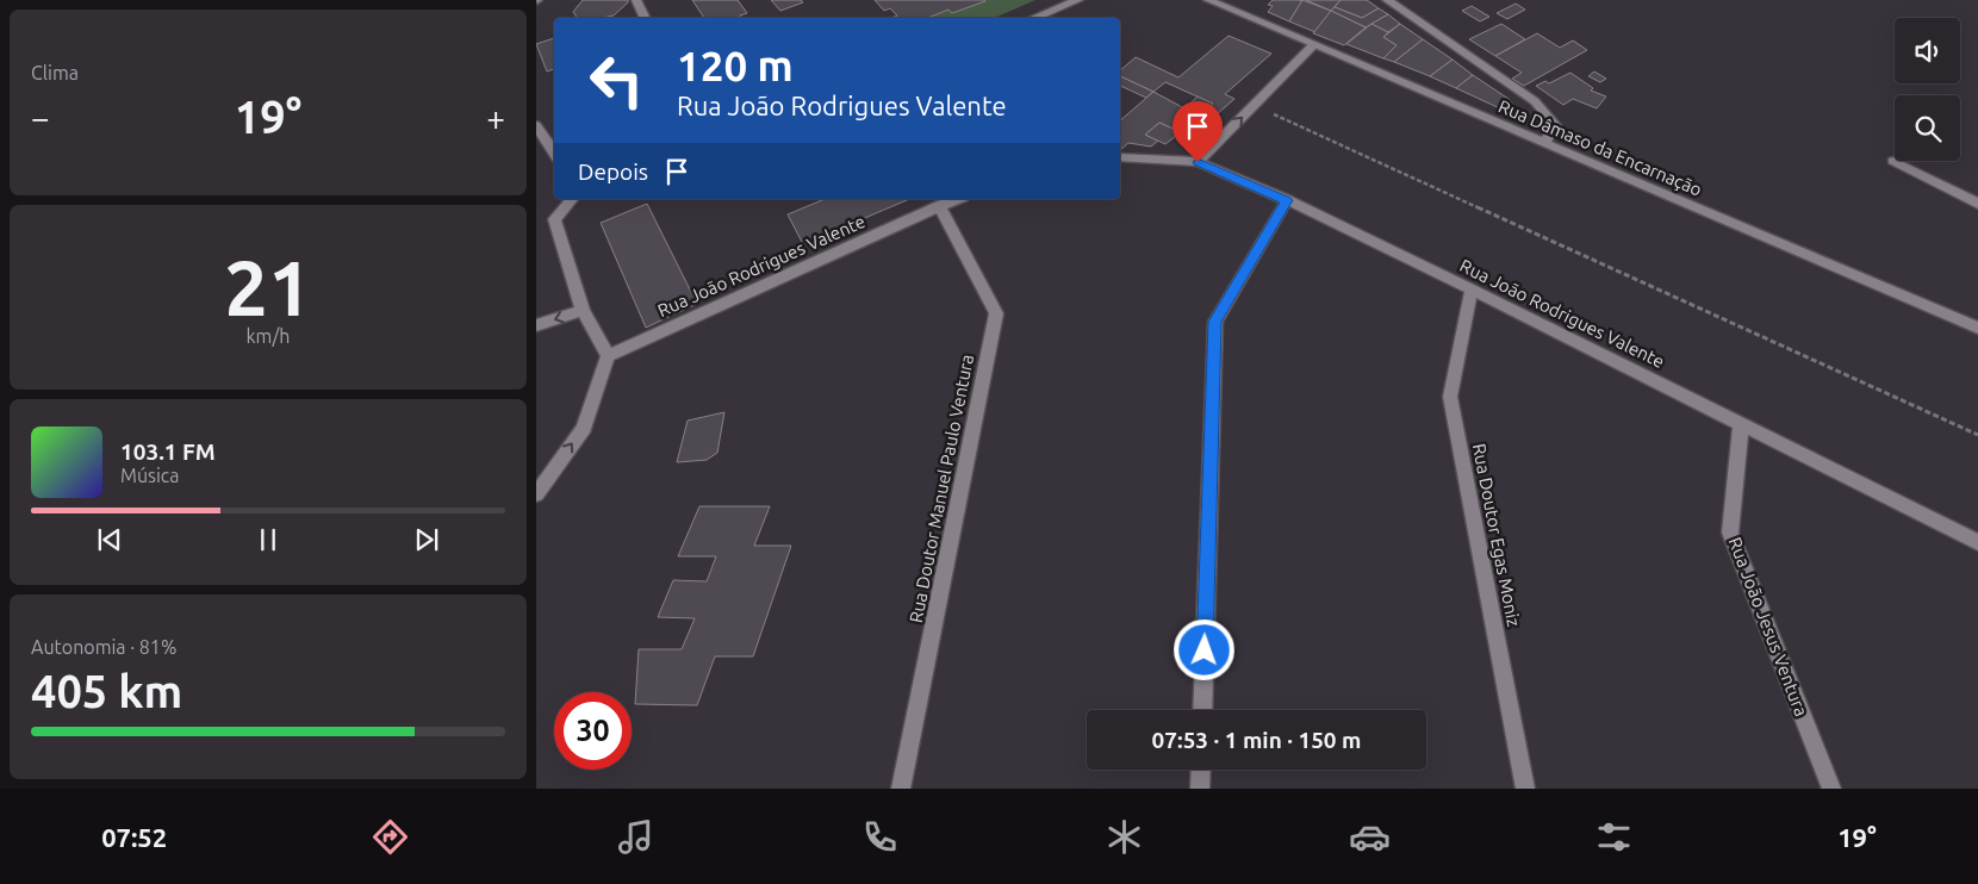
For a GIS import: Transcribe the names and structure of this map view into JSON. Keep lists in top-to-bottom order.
{
  "streets": {
    "street": [
      "Rua Dâmaso da Encarnação",
      "Rua João Rodrigues Valente",
      "Rua Doutor Manuel Paulo Ventura",
      "Rua Doutor Egas Moniz",
      "Rua João Jesus Ventura"
    ]
  },
  "crossings": [
    ["Rua João Rodrigues Valente", "Rua Doutor Manuel Paulo Ventura"],
    ["Rua João Rodrigues Valente", "Rua Doutor Egas Moniz"],
    ["Rua João Rodrigues Valente", "Rua João Jesus Ventura"]
  ],
  "page": {
    "tile": [
      "Clima",
      ["21", "km/h"],
      ["Autonomia · 81%", "405 km"]
    ],
    "turn": ["120 m", "Rua João Rodrigues Valente"],
    "heat": ["−", "19°", "+"],
    "then": "Depois",
    "song": ["103.1 FM", "Música"],
    "limit": "30",
    "trip": "07:53 · 1 min · 150 m",
    "tabs": ["07:52", "19°"]
  }
}
